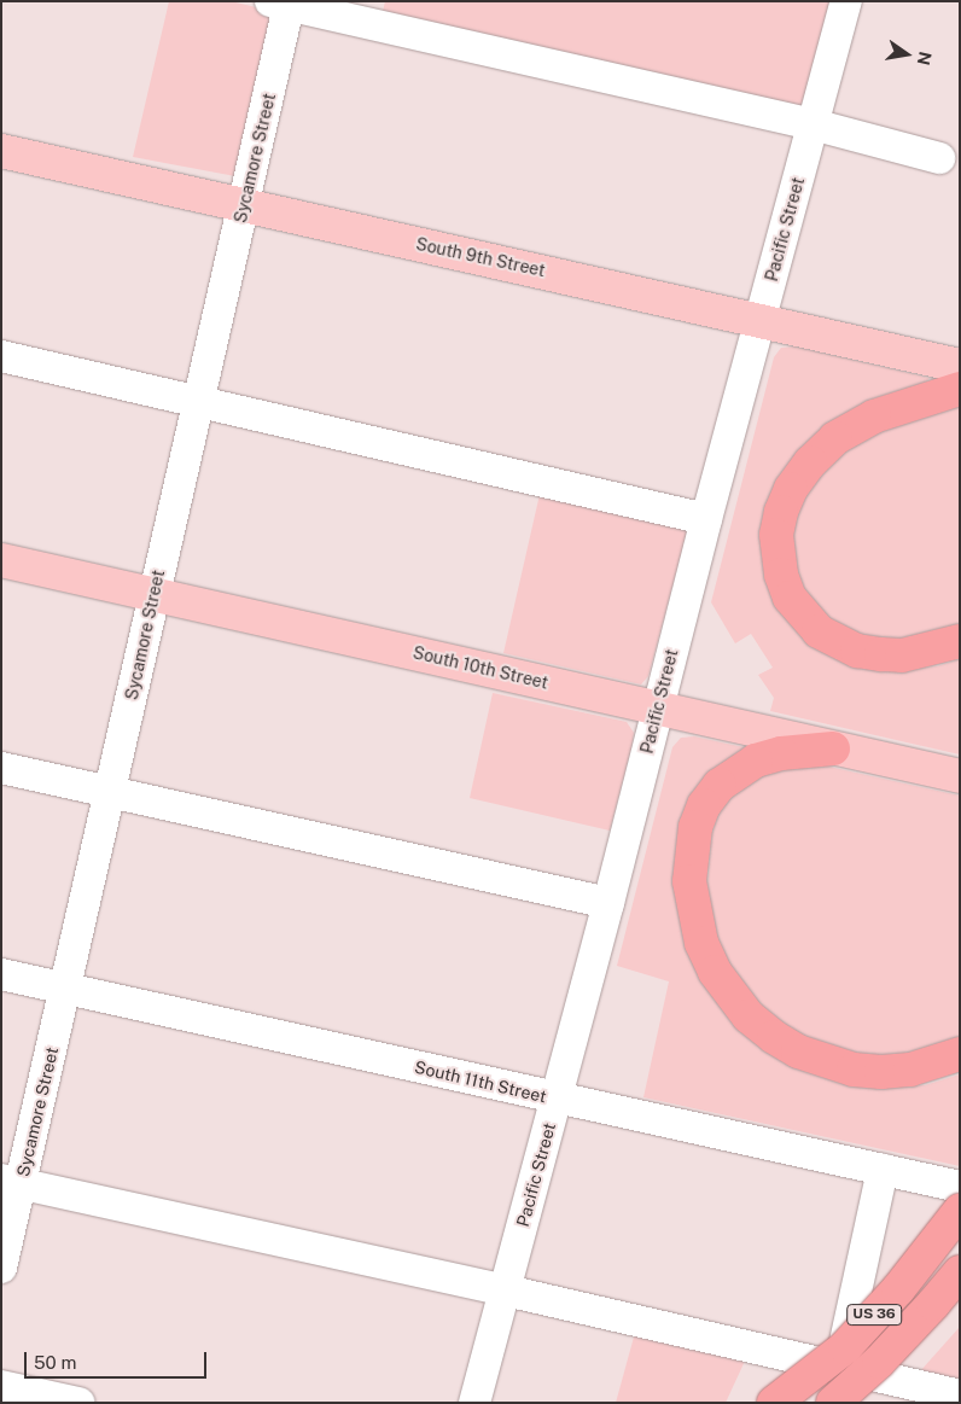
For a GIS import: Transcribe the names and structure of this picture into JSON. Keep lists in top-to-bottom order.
{
  "streets": {
    "highway": ["US 36"],
    "main road": ["South 9th Street", "South 10th Street"],
    "street": ["Sycamore Street", "Pacific Street", "South 11th Street"]
  },
  "crossings": [
    ["Sycamore Street", "South 9th Street"],
    ["Sycamore Street", "South 10th Street"],
    ["Sycamore Street", "South 11th Street"],
    ["Pacific Street", "South 9th Street"],
    ["Pacific Street", "South 10th Street"],
    ["Pacific Street", "South 11th Street"]
  ],
  "scale_bar": "50 m",
  "north": "right"
}
